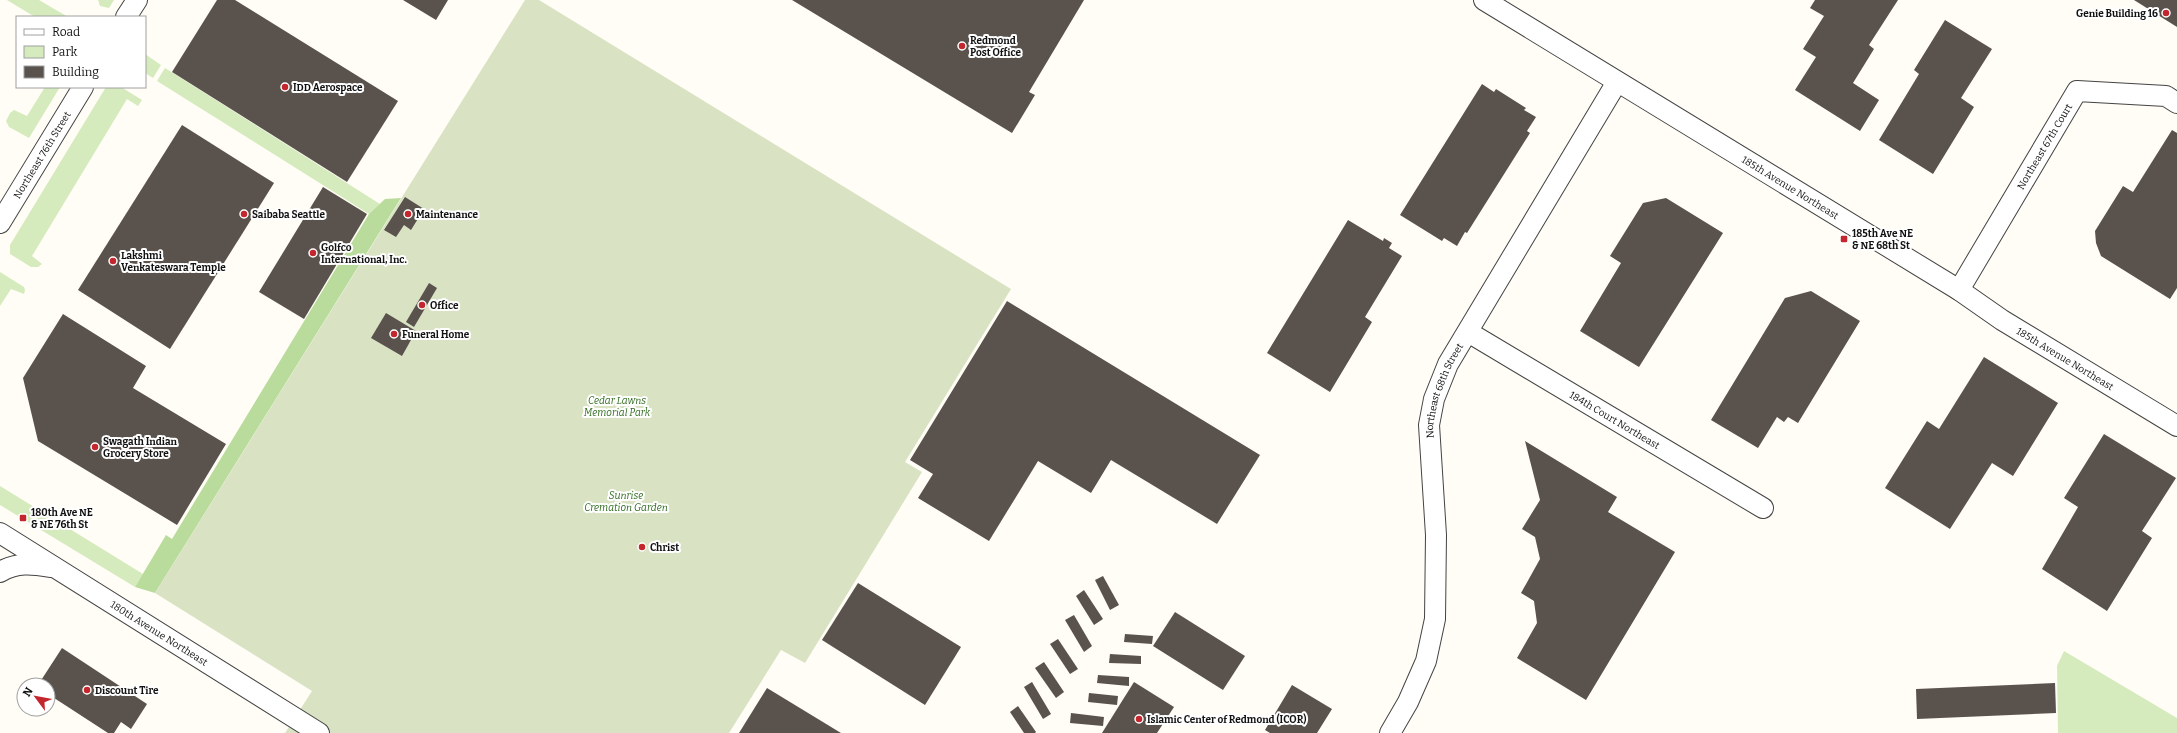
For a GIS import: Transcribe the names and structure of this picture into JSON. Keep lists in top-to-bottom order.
{
  "streets": {
    "street": [
      "Northeast 67th Court",
      "Northeast 76th Street",
      "185th Avenue Northeast",
      "Northeast 68th Street",
      "184th Court Northeast",
      "180th Avenue Northeast"
    ]
  },
  "crossings": [
    ["Northeast 67th Court", "185th Avenue Northeast"],
    ["185th Avenue Northeast", "Northeast 68th Street"],
    ["Northeast 68th Street", "184th Court Northeast"]
  ],
  "parks": ["Cedar Lawns Memorial Park", "Sunrise Cremation Garden"],
  "places": {
    "other": [
      "Genie Building 16",
      "Redmond Post Office",
      "IDD Aerospace",
      "Saibaba Seattle",
      "Maintenance",
      "Golfco International, Inc.",
      "Lakshmi Venkateswara Temple",
      "Office",
      "Funeral Home",
      "Swagath Indian Grocery Store",
      "Christ",
      "Discount Tire",
      "Islamic Center of Redmond (ICOR)"
    ],
    "transit": ["185th Ave NE & NE 68th St", "180th Ave NE & NE 76th St"]
  },
  "legend": ["Road", "Park", "Building"],
  "north": "top left"
}
